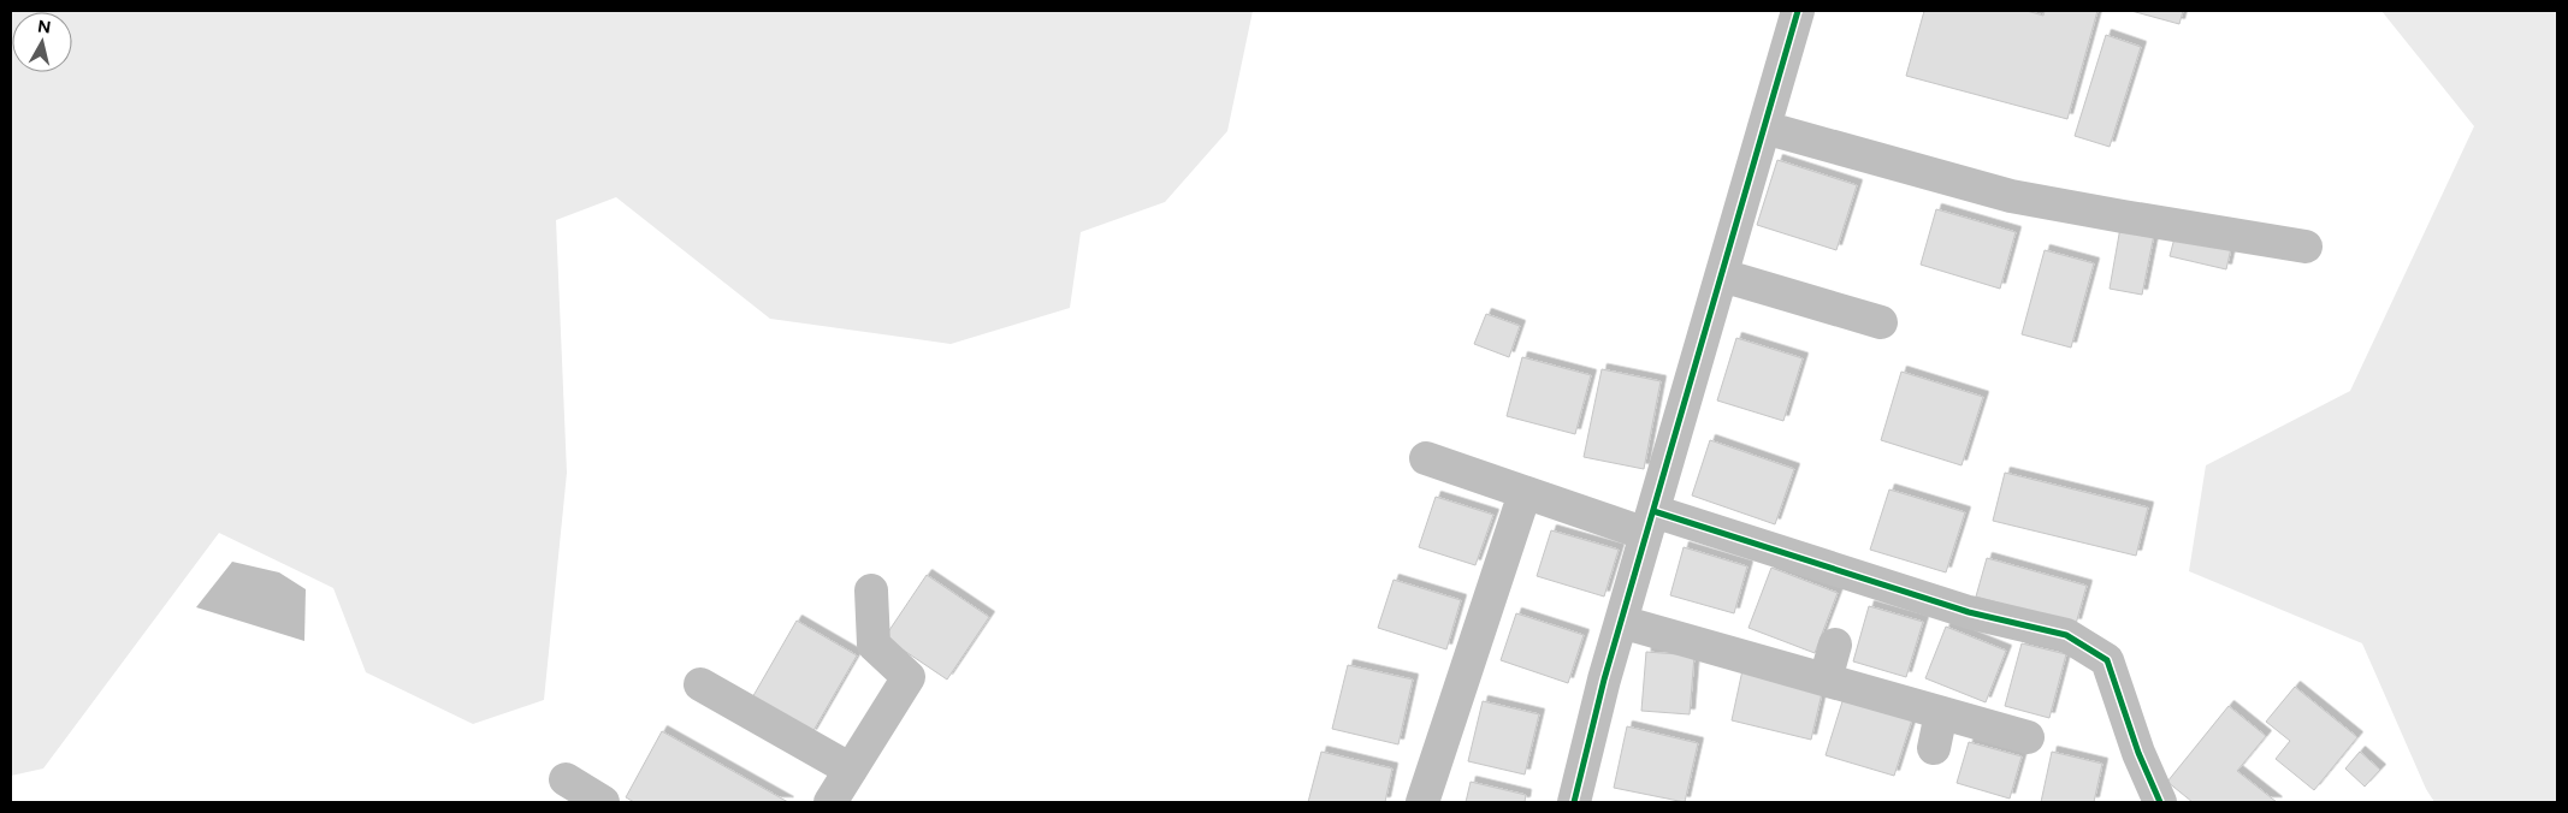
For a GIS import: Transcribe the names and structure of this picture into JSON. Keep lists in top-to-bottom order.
{
  "north": "top"
}
